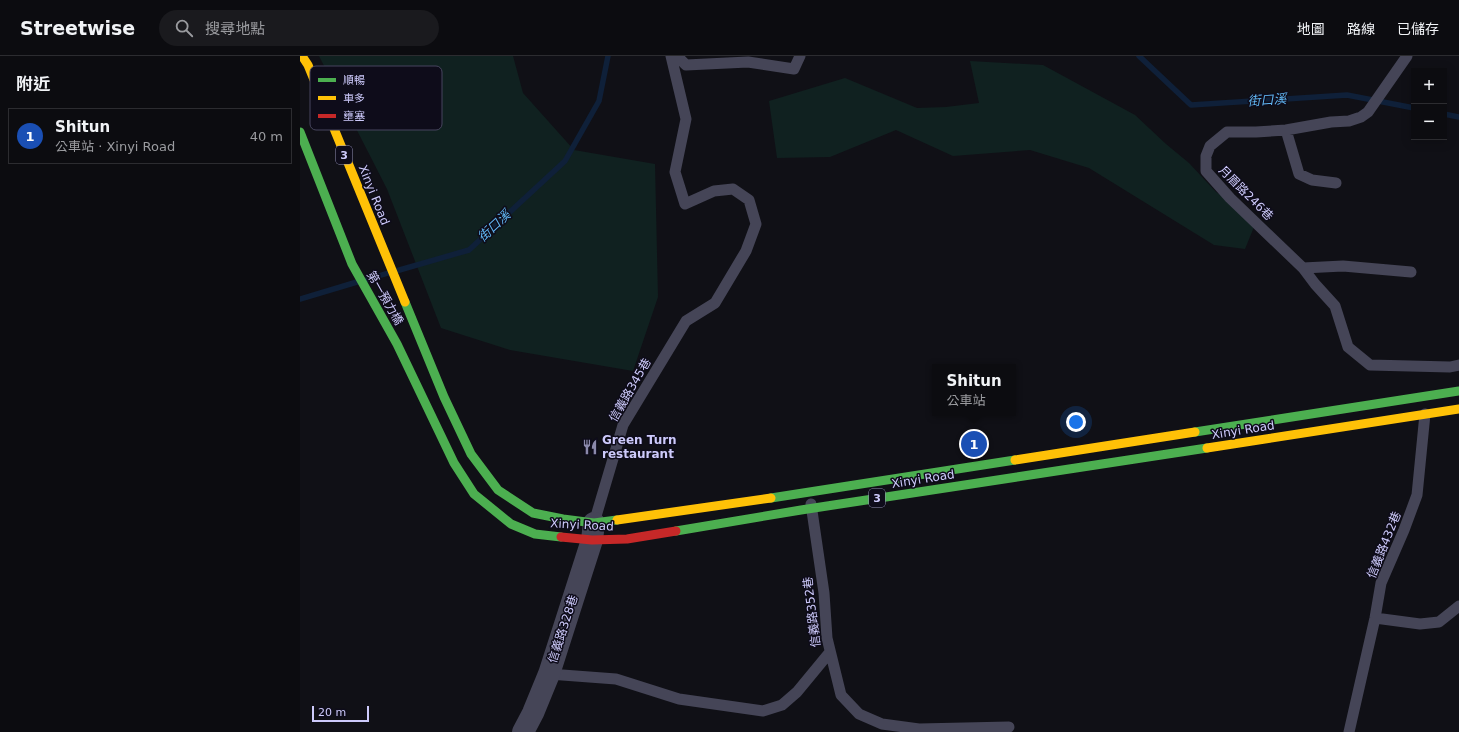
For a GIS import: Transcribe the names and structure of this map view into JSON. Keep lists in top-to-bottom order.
{
  "streets": {
    "main road": ["3", "Xinyi Road", "第一預力橋"],
    "street": ["信義路328巷"],
    "lane": [
      "月眉路246巷",
      "信義路345巷",
      "信義路432巷",
      "信義路352巷"
    ]
  },
  "crossings": [
    ["Xinyi Road", "第一預力橋"],
    ["Xinyi Road", "信義路345巷"],
    ["Xinyi Road", "信義路432巷"],
    ["Xinyi Road", "信義路352巷"],
    ["Xinyi Road", "信義路328巷"],
    ["信義路345巷", "信義路328巷"]
  ],
  "water": ["街口溪"],
  "places": {
    "restaurant": ["Green Turn restaurant"]
  },
  "legend": ["順暢", "車多", "壅塞"],
  "scale_bar": "20 m",
  "page": {
    "header": "Streetwise",
    "search": "搜尋地點",
    "nav": ["地圖", "路線", "已儲存"],
    "heading": "附近",
    "map_buttons": ["+", "−"],
    "list": [
      {
        "mark": "1",
        "name": "Shitun",
        "note": "公車站 · Xinyi Road",
        "value": "40 m"
      }
    ],
    "popup": ["Shitun", "公車站"],
    "pins": "1",
    "scale": "20 m"
  }
}
